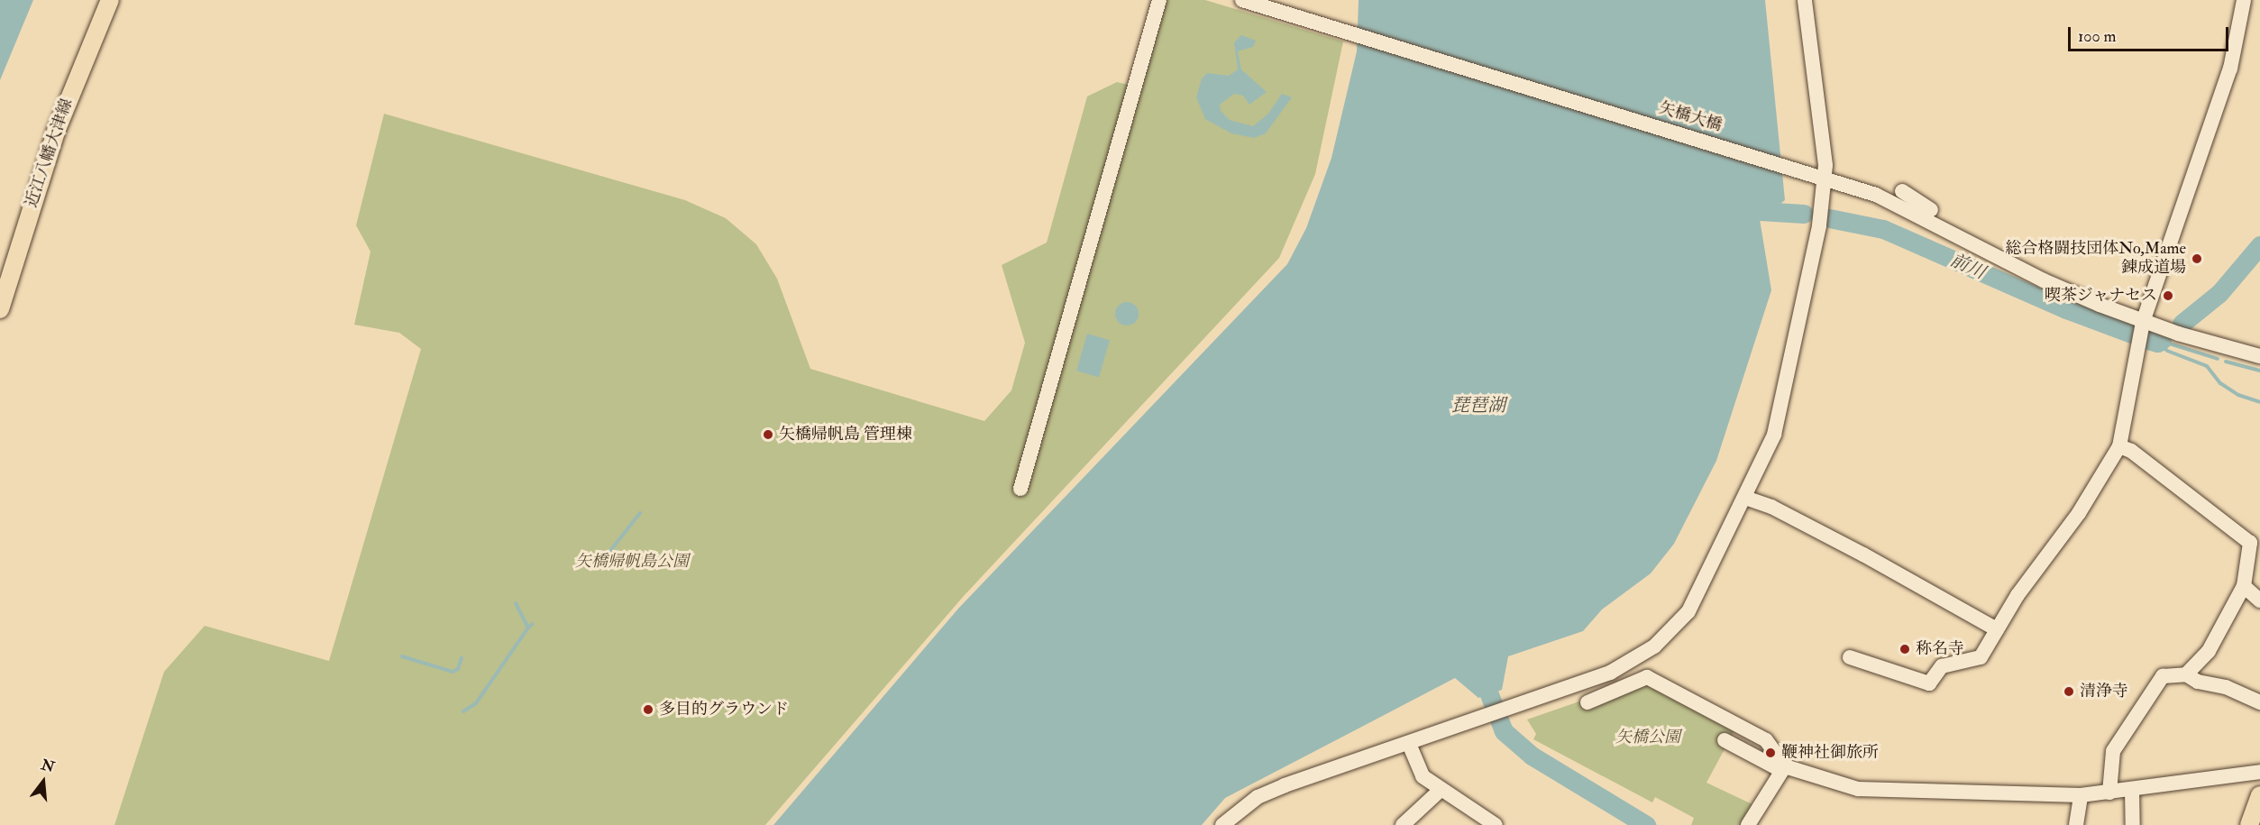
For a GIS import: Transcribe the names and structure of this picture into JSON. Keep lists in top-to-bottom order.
{
  "streets": {
    "main road": ["近江八幡大津線"],
    "street": ["矢橋大橋"]
  },
  "water": ["前川", "琵琶湖"],
  "parks": ["矢橋帰帆島公園", "矢橋公園"],
  "places": [
    "総合格闘技団体No,Mame 錬成道場",
    "喫茶ジャナセス",
    "矢橋帰帆島 管理棟",
    "称名寺",
    "清浄寺",
    "多目的グラウンド",
    "鞭神社御旅所"
  ],
  "scale_bar": "100 m",
  "north": "top"
}
